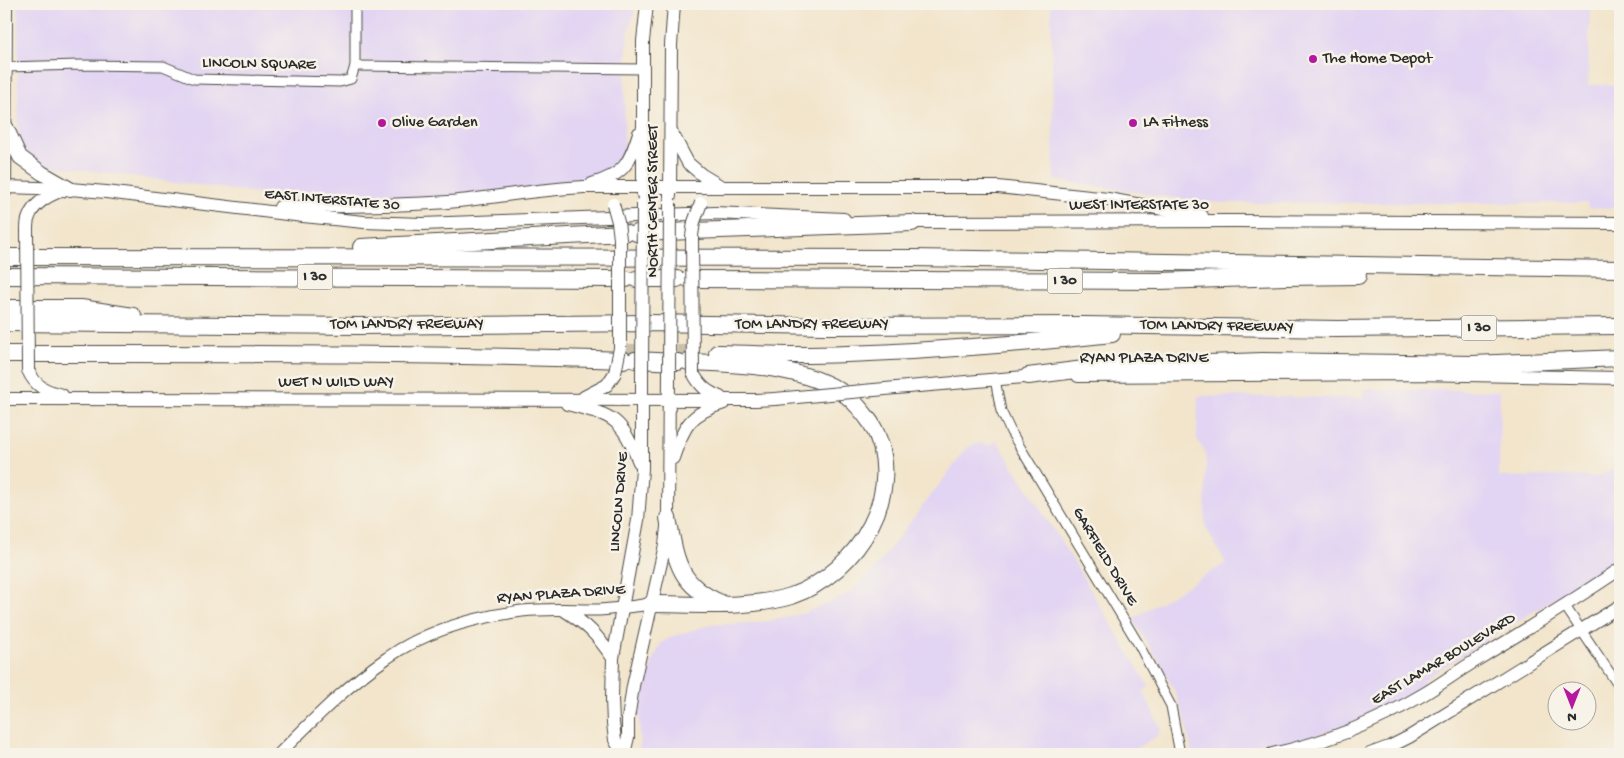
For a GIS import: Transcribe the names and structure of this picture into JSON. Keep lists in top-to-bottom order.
{
  "streets": {
    "highway": ["I 30", "TOM LANDRY FREEWAY"],
    "main road": [
      "EAST INTERSTATE 30",
      "NORTH CENTER STREET",
      "WEST INTERSTATE 30",
      "RYAN PLAZA DRIVE",
      "WET N WILD WAY",
      "LINCOLN DRIVE",
      "EAST LAMAR BOULEVARD"
    ],
    "street": ["LINCOLN SQUARE", "GARFIELD DRIVE"]
  },
  "crossings": [
    ["EAST INTERSTATE 30", "WEST INTERSTATE 30"],
    ["NORTH CENTER STREET", "RYAN PLAZA DRIVE"],
    ["NORTH CENTER STREET", "WET N WILD WAY"],
    ["NORTH CENTER STREET", "LINCOLN DRIVE"],
    ["RYAN PLAZA DRIVE", "WET N WILD WAY"],
    ["RYAN PLAZA DRIVE", "LINCOLN DRIVE"],
    ["RYAN PLAZA DRIVE", "GARFIELD DRIVE"],
    ["WET N WILD WAY", "LINCOLN DRIVE"]
  ],
  "places": ["The Home Depot", "Olive Garden", "LA Fitness"],
  "north": "bottom"
}
